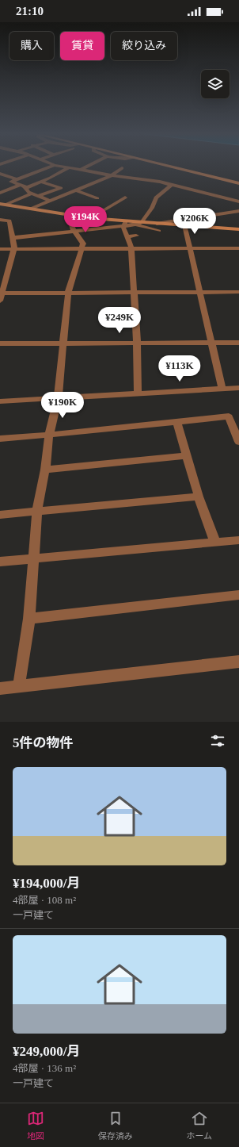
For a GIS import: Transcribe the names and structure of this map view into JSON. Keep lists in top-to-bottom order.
{
  "page": {
    "status": "21:10",
    "chip": ["購入", "賃貸", "絞り込み"],
    "price": [
      "¥194K",
      "¥206K",
      "¥249K",
      "¥113K",
      "¥190K"
    ],
    "heading": "5件の物件",
    "list": [
      {
        "name": "¥194,000/月",
        "note": "4部屋 · 108 m² · 一戸建て"
      },
      {
        "name": "¥249,000/月",
        "note": "4部屋 · 136 m² · 一戸建て"
      }
    ],
    "tabs": ["地図", "保存済み", "ホーム"]
  }
}
